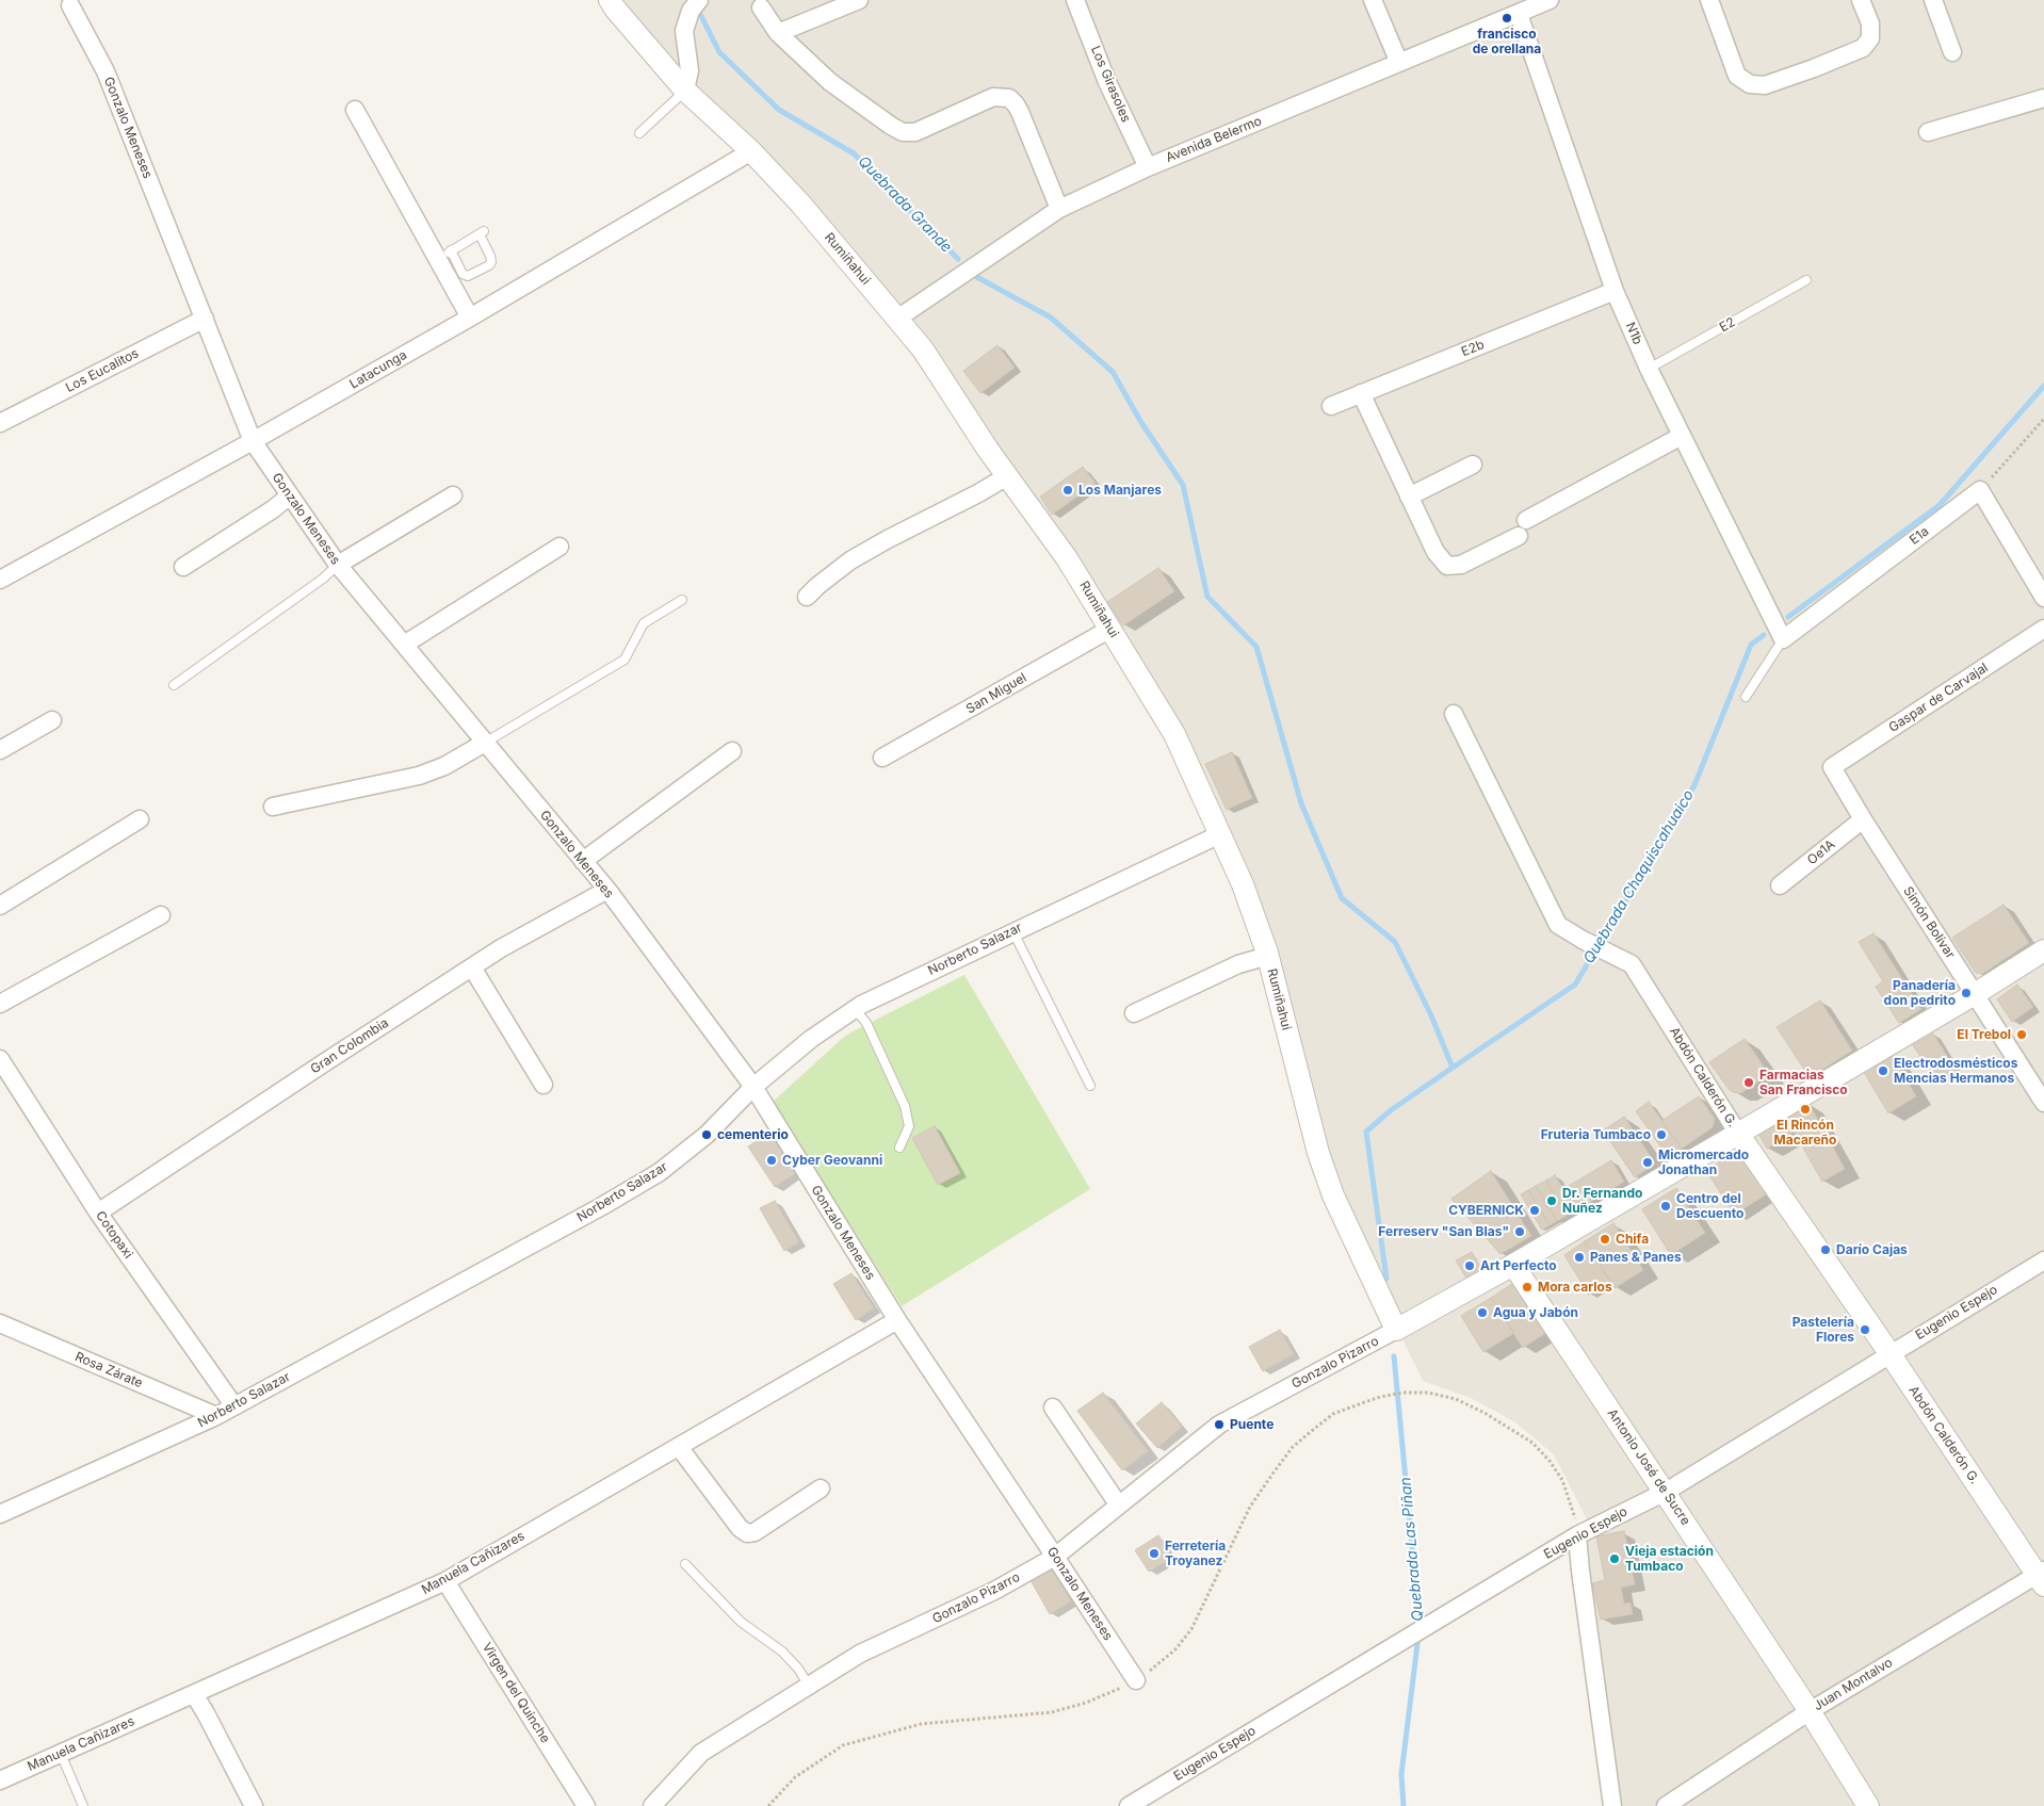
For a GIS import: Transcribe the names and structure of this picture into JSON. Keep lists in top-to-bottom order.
{
  "streets": {
    "street": [
      "Los Girasoles",
      "Gonzalo Meneses",
      "Avenida Belermo",
      "Rumiñahui",
      "N1b",
      "E2b",
      "Latacunga",
      "Los Eucalitos",
      "E1a",
      "San Miguel",
      "Gaspar de Carvajal",
      "Oe1A",
      "Simón Bolívar",
      "Norberto Salazar",
      "Gran Colombia",
      "Abdón Calderón G.",
      "Cotopaxi",
      "Eugenio Espejo",
      "Gonzalo Pizarro",
      "Rosa Zárate",
      "Antonio José de Sucre",
      "Manuela Cañizares",
      "Juan Montalvo",
      "Virgen del Quinche"
    ],
    "lane": ["E2"]
  },
  "crossings": [
    ["Los Girasoles", "Avenida Belermo"],
    ["Gonzalo Meneses", "Latacunga"],
    ["Gonzalo Meneses", "Los Eucalitos"],
    ["Gonzalo Meneses", "Norberto Salazar"],
    ["Gonzalo Meneses", "Gran Colombia"],
    ["Gonzalo Meneses", "Gonzalo Pizarro"],
    ["Gonzalo Meneses", "Manuela Cañizares"],
    ["Avenida Belermo", "Rumiñahui"],
    ["Avenida Belermo", "N1b"],
    ["Rumiñahui", "Latacunga"],
    ["Rumiñahui", "San Miguel"],
    ["Rumiñahui", "Norberto Salazar"],
    ["Rumiñahui", "Gonzalo Pizarro"],
    ["E2", "N1b"],
    ["N1b", "E2b"],
    ["N1b", "E1a"],
    ["Gaspar de Carvajal", "Simón Bolívar"],
    ["Oe1A", "Simón Bolívar"],
    ["Simón Bolívar", "Gonzalo Pizarro"],
    ["Norberto Salazar", "Cotopaxi"],
    ["Norberto Salazar", "Rosa Zárate"],
    ["Gran Colombia", "Cotopaxi"],
    ["Abdón Calderón G.", "Eugenio Espejo"],
    ["Abdón Calderón G.", "Gonzalo Pizarro"],
    ["Abdón Calderón G.", "Juan Montalvo"],
    ["Eugenio Espejo", "Antonio José de Sucre"],
    ["Gonzalo Pizarro", "Antonio José de Sucre"],
    ["Antonio José de Sucre", "Juan Montalvo"],
    ["Manuela Cañizares", "Virgen del Quinche"]
  ],
  "water": ["Quebrada Grande", "Quebrada Chaquiscahuaico", "Quebrada Las Piñan"],
  "places": [
    "francisco de orellana",
    "Los Manjares",
    "Panadería don pedrito",
    "El Trebol",
    "Electrodosmésticos Mencias Hermanos",
    "Farmacias San Francisco",
    "El Rincón Macareño",
    "cementerio",
    "Fruteria Tumbaco",
    "Cyber Geovanni",
    "Micromercado Jonathan",
    "Dr. Fernando Nuñez",
    "Centro del Descuento",
    "CYBERNICK",
    "Ferreserv \"San Blas\"",
    "Chifa",
    "Darío Cajas",
    "Panes & Panes",
    "Art Perfecto",
    "Mora carlos",
    "Agua y Jabón",
    "Pastelería Flores",
    "Puente",
    "Ferretería Troyanez",
    "Vieja estación Tumbaco"
  ]
}
